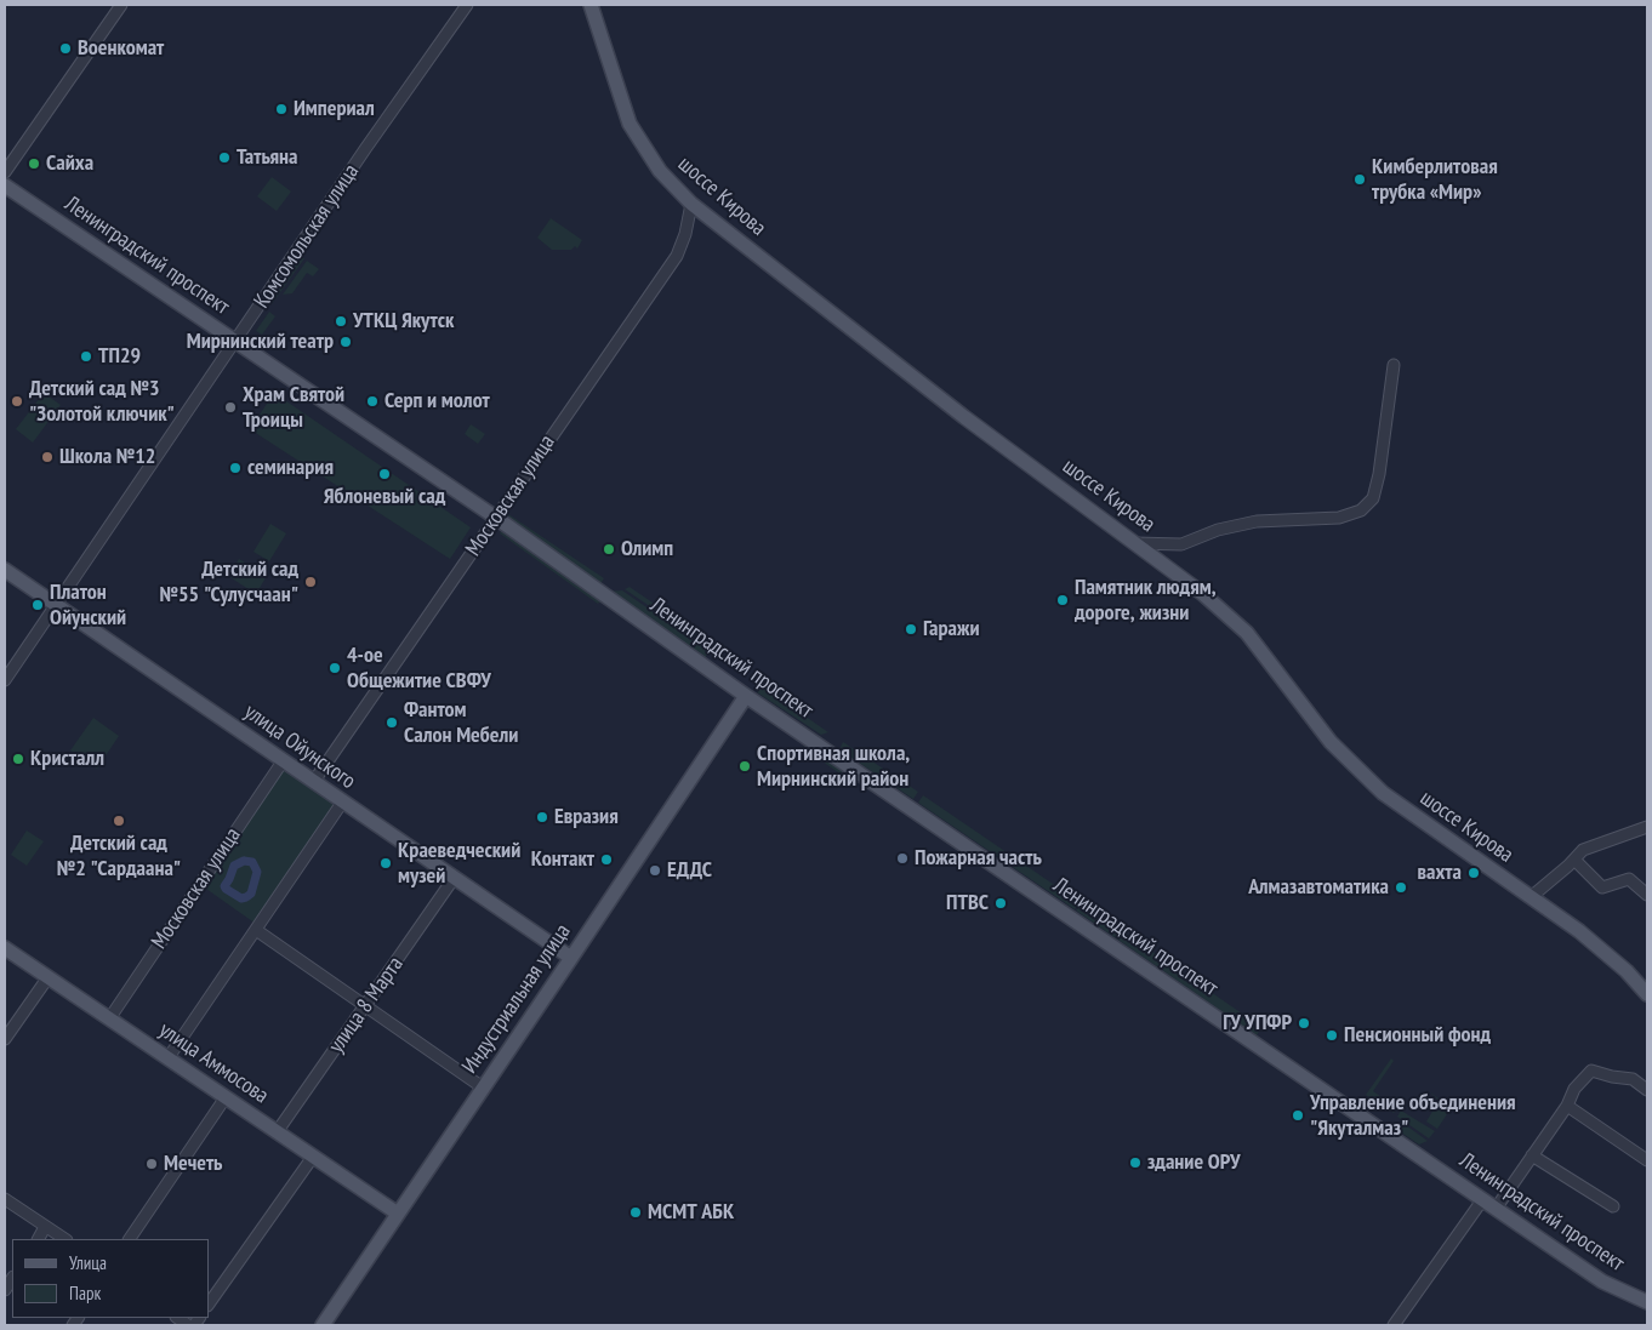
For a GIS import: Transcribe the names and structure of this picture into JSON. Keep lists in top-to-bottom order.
{
  "streets": {
    "main road": [
      "шоссе Кирова",
      "Ленинградский проспект",
      "улица Ойунского",
      "Индустриальная улица",
      "улица Аммосова"
    ],
    "street": ["Комсомольская улица", "Московская улица", "улица 8 Марта"]
  },
  "crossings": [
    ["шоссе Кирова", "Московская улица"],
    ["Комсомольская улица", "Ленинградский проспект"],
    ["Комсомольская улица", "улица Ойунского"],
    ["Ленинградский проспект", "Московская улица"],
    ["Ленинградский проспект", "Индустриальная улица"],
    ["Московская улица", "улица Ойунского"],
    ["Московская улица", "улица Аммосова"],
    ["улица Ойунского", "Индустриальная улица"],
    ["улица Ойунского", "улица 8 Марта"],
    ["Индустриальная улица", "улица Аммосова"],
    ["улица 8 Марта", "улица Аммосова"]
  ],
  "places": [
    "Военкомат",
    "Империал",
    "Татьяна",
    "Сайха",
    "Кимберлитовая трубка «Мир»",
    "УТКЦ Якутск",
    "Мирнинский театр",
    "ТП29",
    "Детский сад №3 \"Золотой ключик\"",
    "Серп и молот",
    "Храм Святой Троицы",
    "Школа №12",
    "семинария",
    "Яблоневый сад",
    "Олимп",
    "Детский сад №55 \"Сулусчаан\"",
    "Памятник людям, дороге, жизни",
    "Платон Ойунский",
    "Гаражи",
    "4-ое Общежитие СВФУ",
    "Фантом Салон Мебели",
    "Кристалл",
    "Спортивная школа, Мирнинский район",
    "Евразия",
    "Детский сад №2 \"Сардаана\"",
    "Пожарная часть",
    "Контакт",
    "Краеведческий музей",
    "ЕДДС",
    "вахта",
    "Алмазавтоматика",
    "ПТВС",
    "ГУ УПФР",
    "Пенсионный фонд",
    "Управление объединения \"Якуталмаз\"",
    "здание ОРУ",
    "Мечеть",
    "МСМТ АБК"
  ],
  "legend": ["Улица", "Парк"]
}
